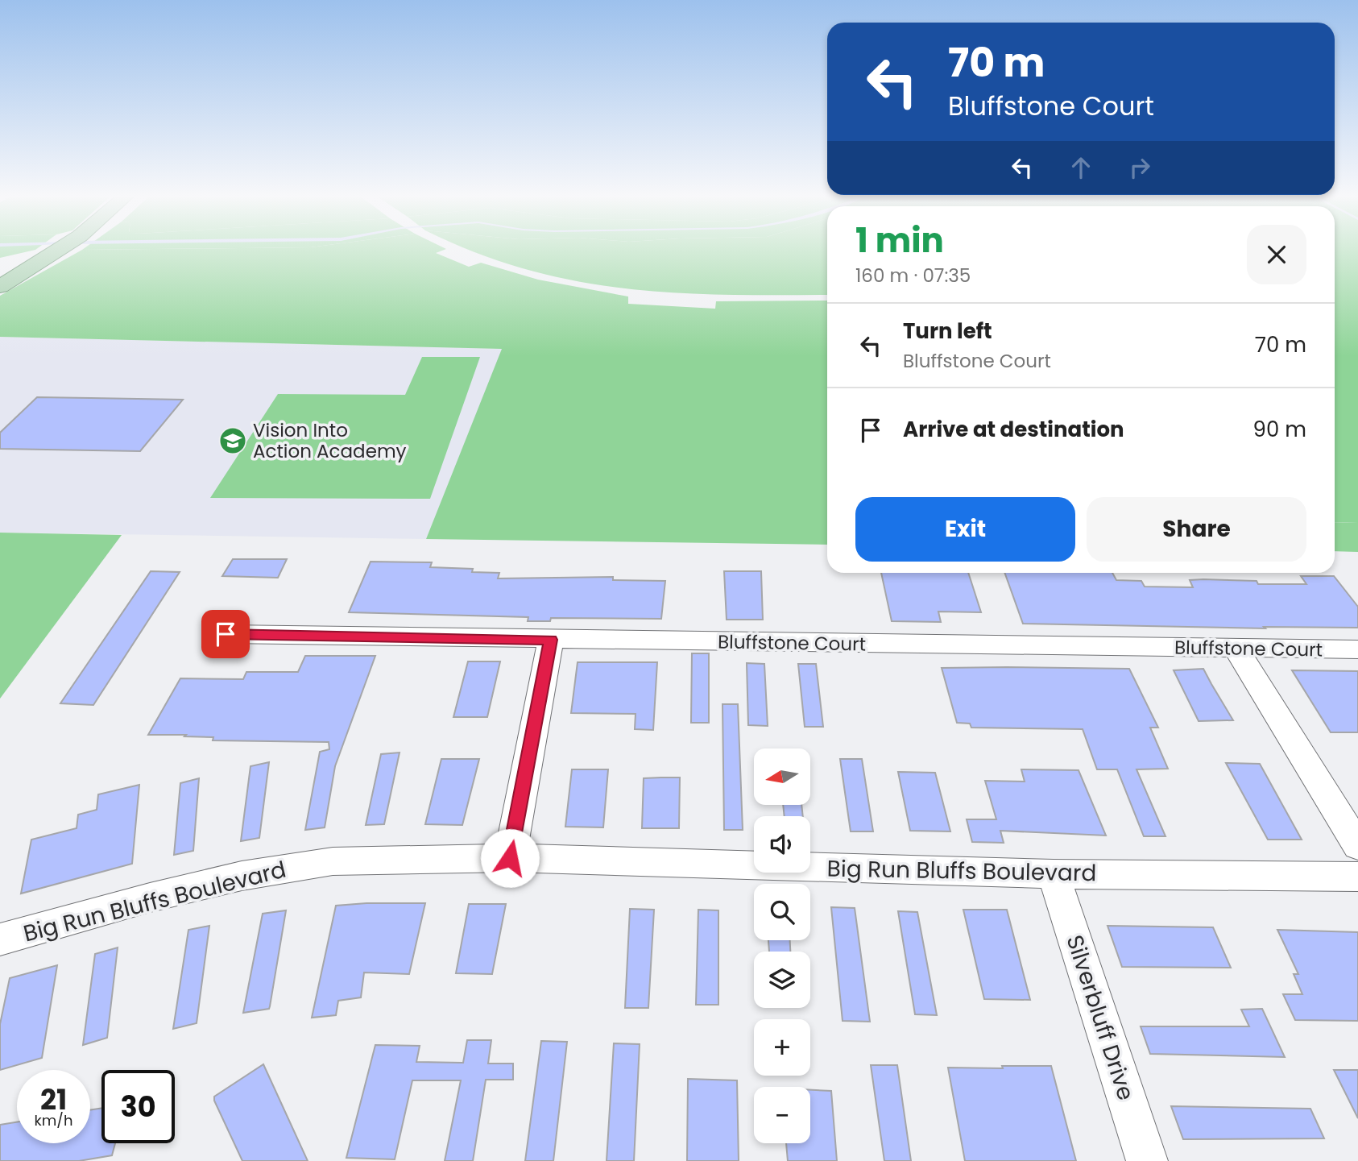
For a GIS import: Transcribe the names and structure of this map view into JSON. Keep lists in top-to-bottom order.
{
  "streets": {
    "street": ["Bluffstone Court", "Big Run Bluffs Boulevard", "Silverbluff Drive"]
  },
  "crossings": [
    ["Big Run Bluffs Boulevard", "Silverbluff Drive"]
  ],
  "places": {
    "school or university": ["Vision Into Action Academy"]
  },
  "north": "left",
  "page": {
    "turn": ["70 m", "Bluffstone Court"],
    "heading": ["1 min", "160 m · 07:35"],
    "list": [
      {
        "name": "Turn left",
        "note": "Bluffstone Court",
        "value": "70 m"
      },
      {
        "name": "Arrive at destination",
        "value": "90 m"
      }
    ],
    "buttons": ["Exit", "Share"],
    "map_buttons": ["+", "−"],
    "speed": "21 km/h",
    "limit": "30"
  }
}
